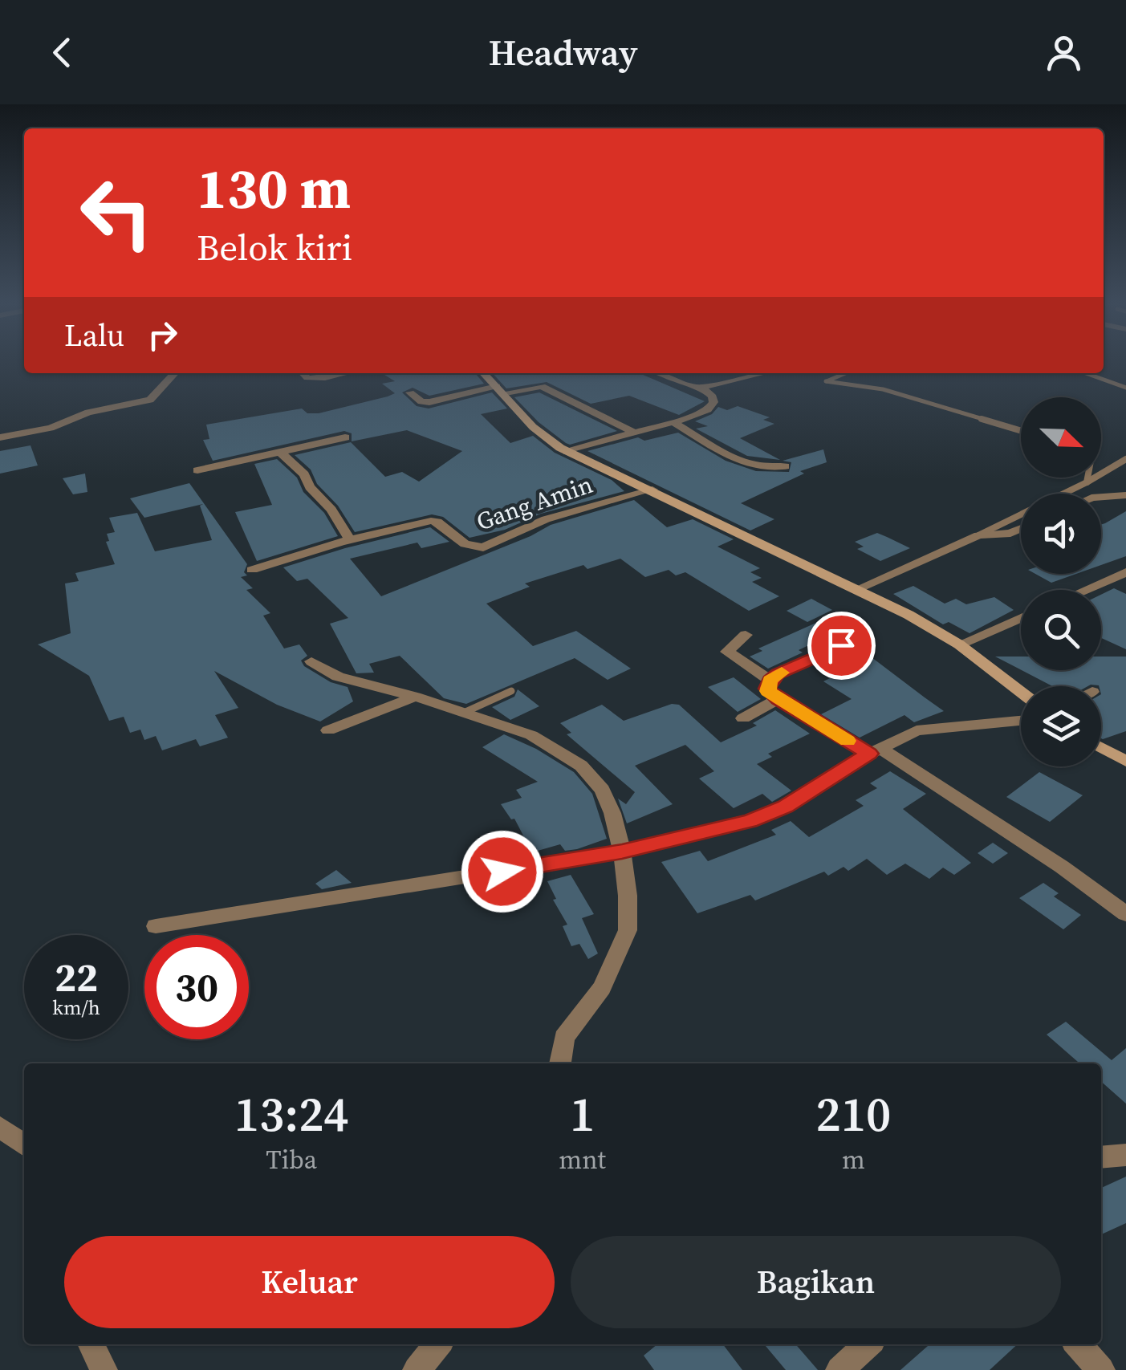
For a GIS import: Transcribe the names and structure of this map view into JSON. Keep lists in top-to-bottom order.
{
  "streets": {
    "street": ["Gang Amin"]
  },
  "north": "bottom right",
  "page": {
    "header": "Headway",
    "turn": ["130 m", "Belok kiri"],
    "then": "Lalu",
    "speed": "22 km/h",
    "limit": "30",
    "eta": [
      "13:24",
      "Tiba",
      "1",
      "mnt",
      "210",
      "m"
    ],
    "buttons": ["Keluar", "Bagikan"]
  }
}
